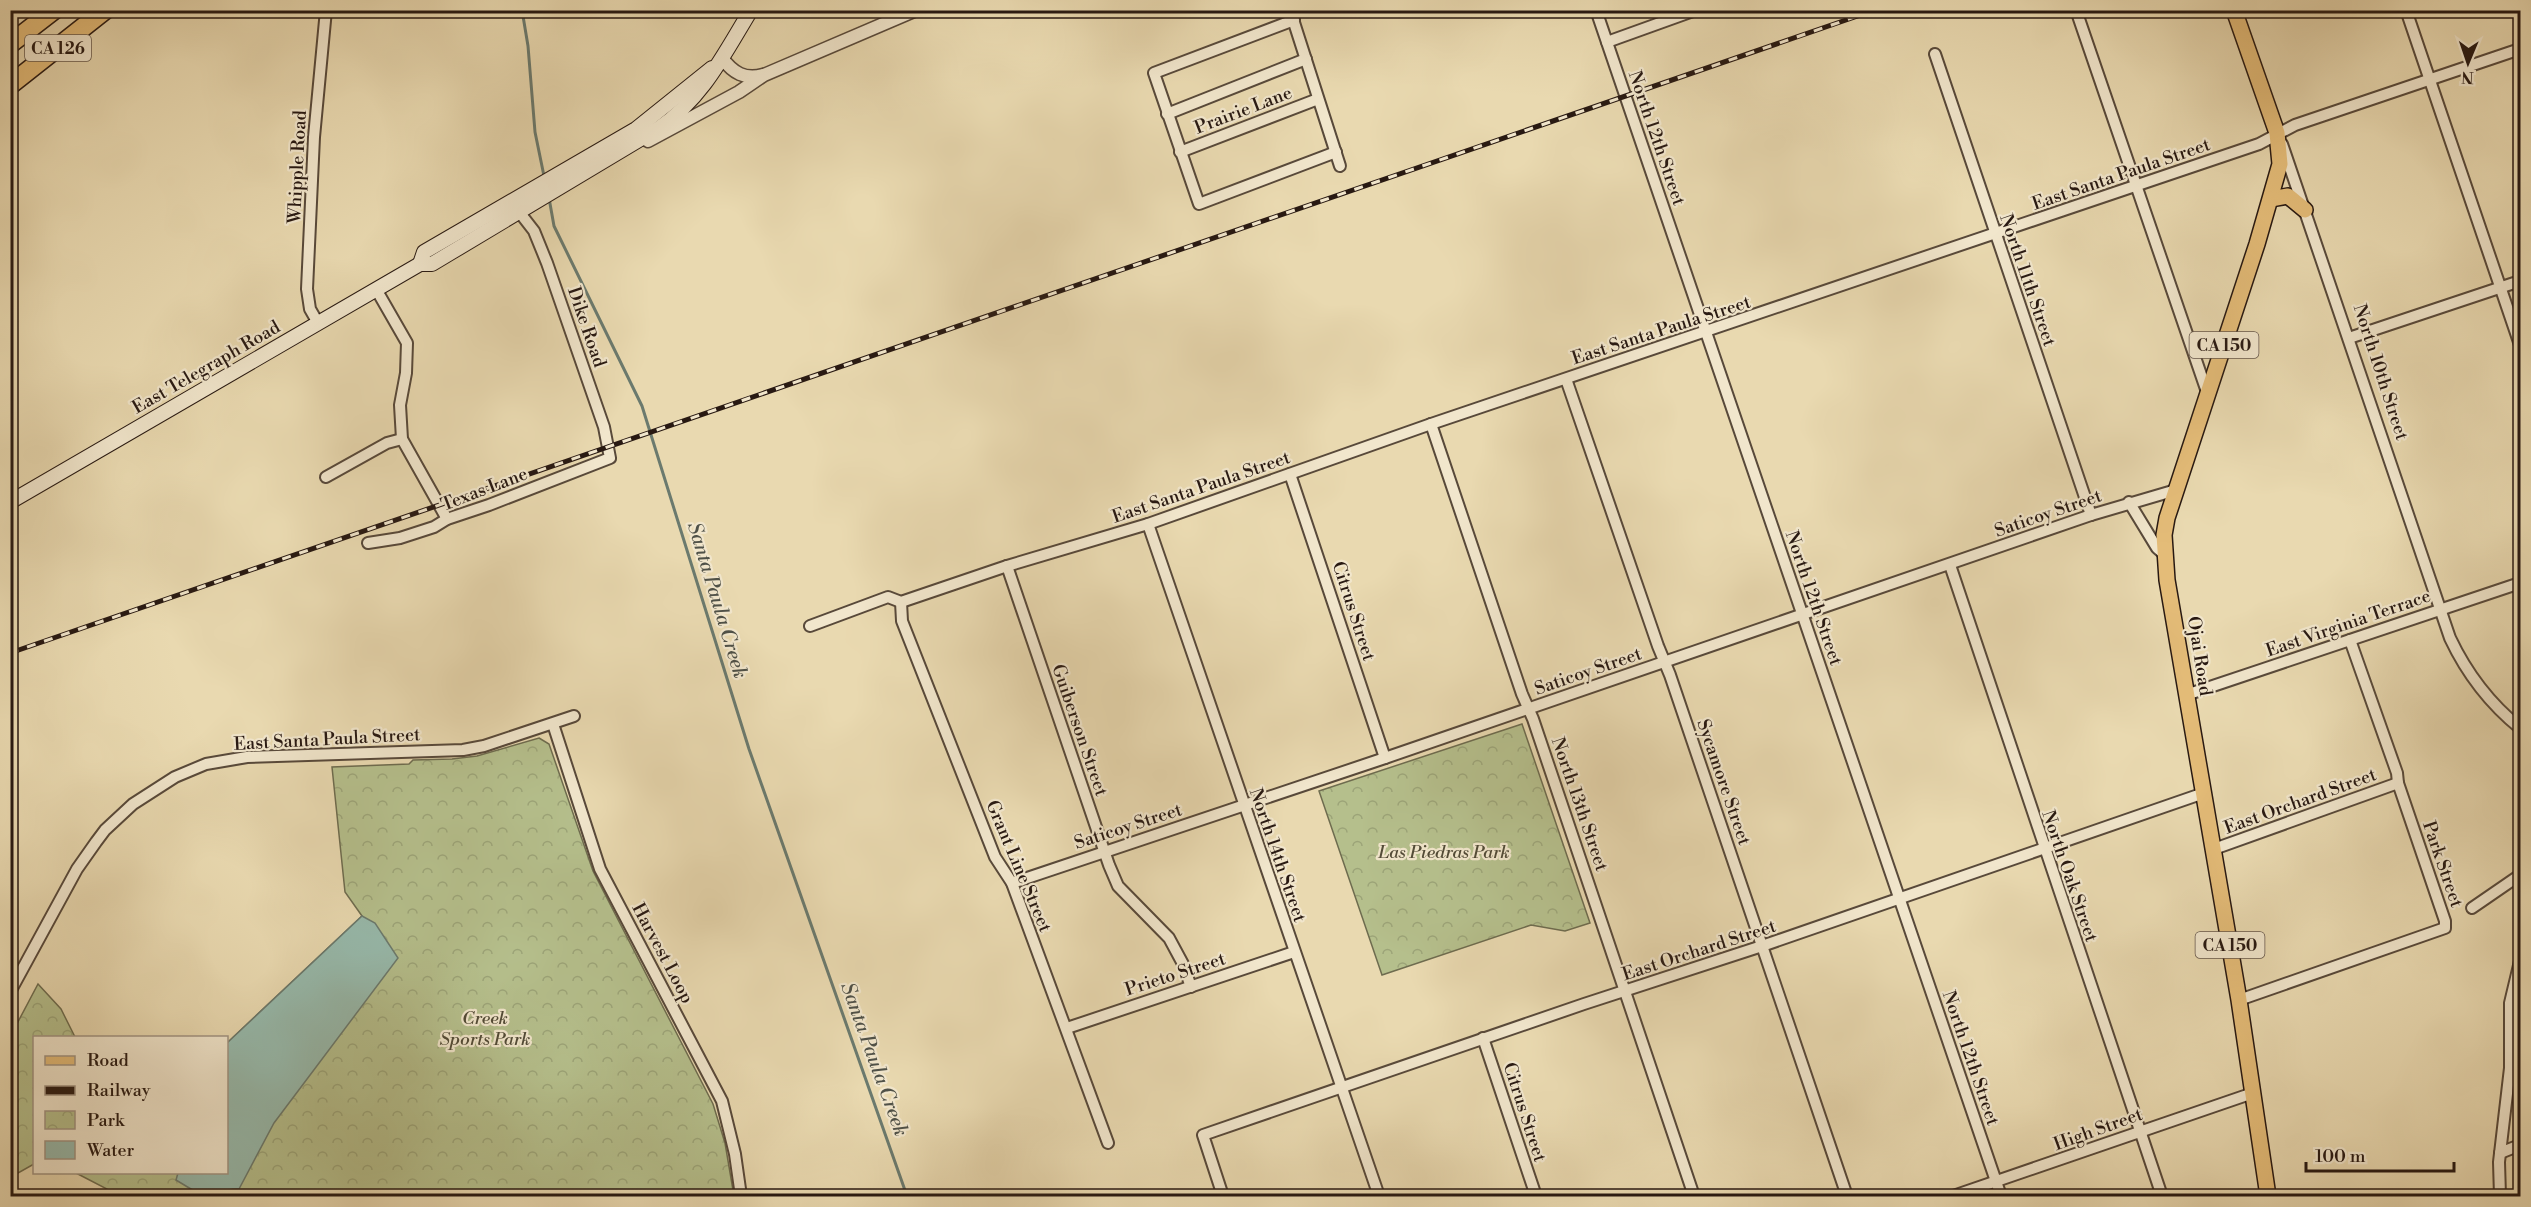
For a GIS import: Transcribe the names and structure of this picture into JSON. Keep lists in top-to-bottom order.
{
  "streets": {
    "highway": ["CA 126"],
    "main road": [
      "CA 150",
      "East Telegraph Road",
      "North 10th Street",
      "Ojai Road"
    ],
    "street": [
      "Prairie Lane",
      "North 12th Street",
      "Whipple Road",
      "East Santa Paula Street",
      "North 11th Street",
      "Dike Road",
      "Texas Lane",
      "Saticoy Street",
      "Citrus Street",
      "East Virginia Terrace",
      "Guiberson Street",
      "Sycamore Street",
      "East Orchard Street",
      "North 13th Street",
      "North 14th Street",
      "Park Street",
      "Grant Line Street",
      "North Oak Street",
      "Harvest Loop",
      "Prieto Street",
      "High Street"
    ]
  },
  "crossings": [
    ["North 12th Street", "East Santa Paula Street"],
    ["North 12th Street", "Saticoy Street"],
    ["North 12th Street", "East Orchard Street"],
    ["North 12th Street", "High Street"],
    ["Whipple Road", "East Telegraph Road"],
    ["East Santa Paula Street", "North 11th Street"],
    ["East Santa Paula Street", "North 10th Street"],
    ["East Santa Paula Street", "Citrus Street"],
    ["East Santa Paula Street", "Ojai Road"],
    ["East Santa Paula Street", "Guiberson Street"],
    ["East Santa Paula Street", "Sycamore Street"],
    ["East Santa Paula Street", "North 13th Street"],
    ["East Santa Paula Street", "North 14th Street"],
    ["East Santa Paula Street", "Grant Line Street"],
    ["East Santa Paula Street", "Harvest Loop"],
    ["North 11th Street", "Saticoy Street"],
    ["Dike Road", "East Telegraph Road"],
    ["Dike Road", "Texas Lane"],
    ["North 10th Street", "East Virginia Terrace"],
    ["North 10th Street", "Ojai Road"],
    ["Saticoy Street", "Citrus Street"],
    ["Saticoy Street", "Ojai Road"],
    ["Saticoy Street", "Guiberson Street"],
    ["Saticoy Street", "Sycamore Street"],
    ["Saticoy Street", "North 13th Street"],
    ["Saticoy Street", "North 14th Street"],
    ["Saticoy Street", "Grant Line Street"],
    ["Saticoy Street", "North Oak Street"],
    ["Citrus Street", "East Orchard Street"],
    ["East Virginia Terrace", "Ojai Road"],
    ["East Virginia Terrace", "Park Street"],
    ["Ojai Road", "East Orchard Street"],
    ["Ojai Road", "Park Street"],
    ["Ojai Road", "High Street"],
    ["Guiberson Street", "Prieto Street"],
    ["Sycamore Street", "East Orchard Street"],
    ["East Orchard Street", "North 13th Street"],
    ["East Orchard Street", "North 14th Street"],
    ["East Orchard Street", "Park Street"],
    ["East Orchard Street", "North Oak Street"],
    ["North 14th Street", "Prieto Street"],
    ["Grant Line Street", "Prieto Street"],
    ["North Oak Street", "High Street"]
  ],
  "water": ["Santa Paula Creek"],
  "parks": ["Las Piedras Park", "Creek Sports Park"],
  "legend": [
    "Road",
    "Railway",
    "Park",
    "Water"
  ],
  "scale_bar": "100 m",
  "north": "bottom"
}
